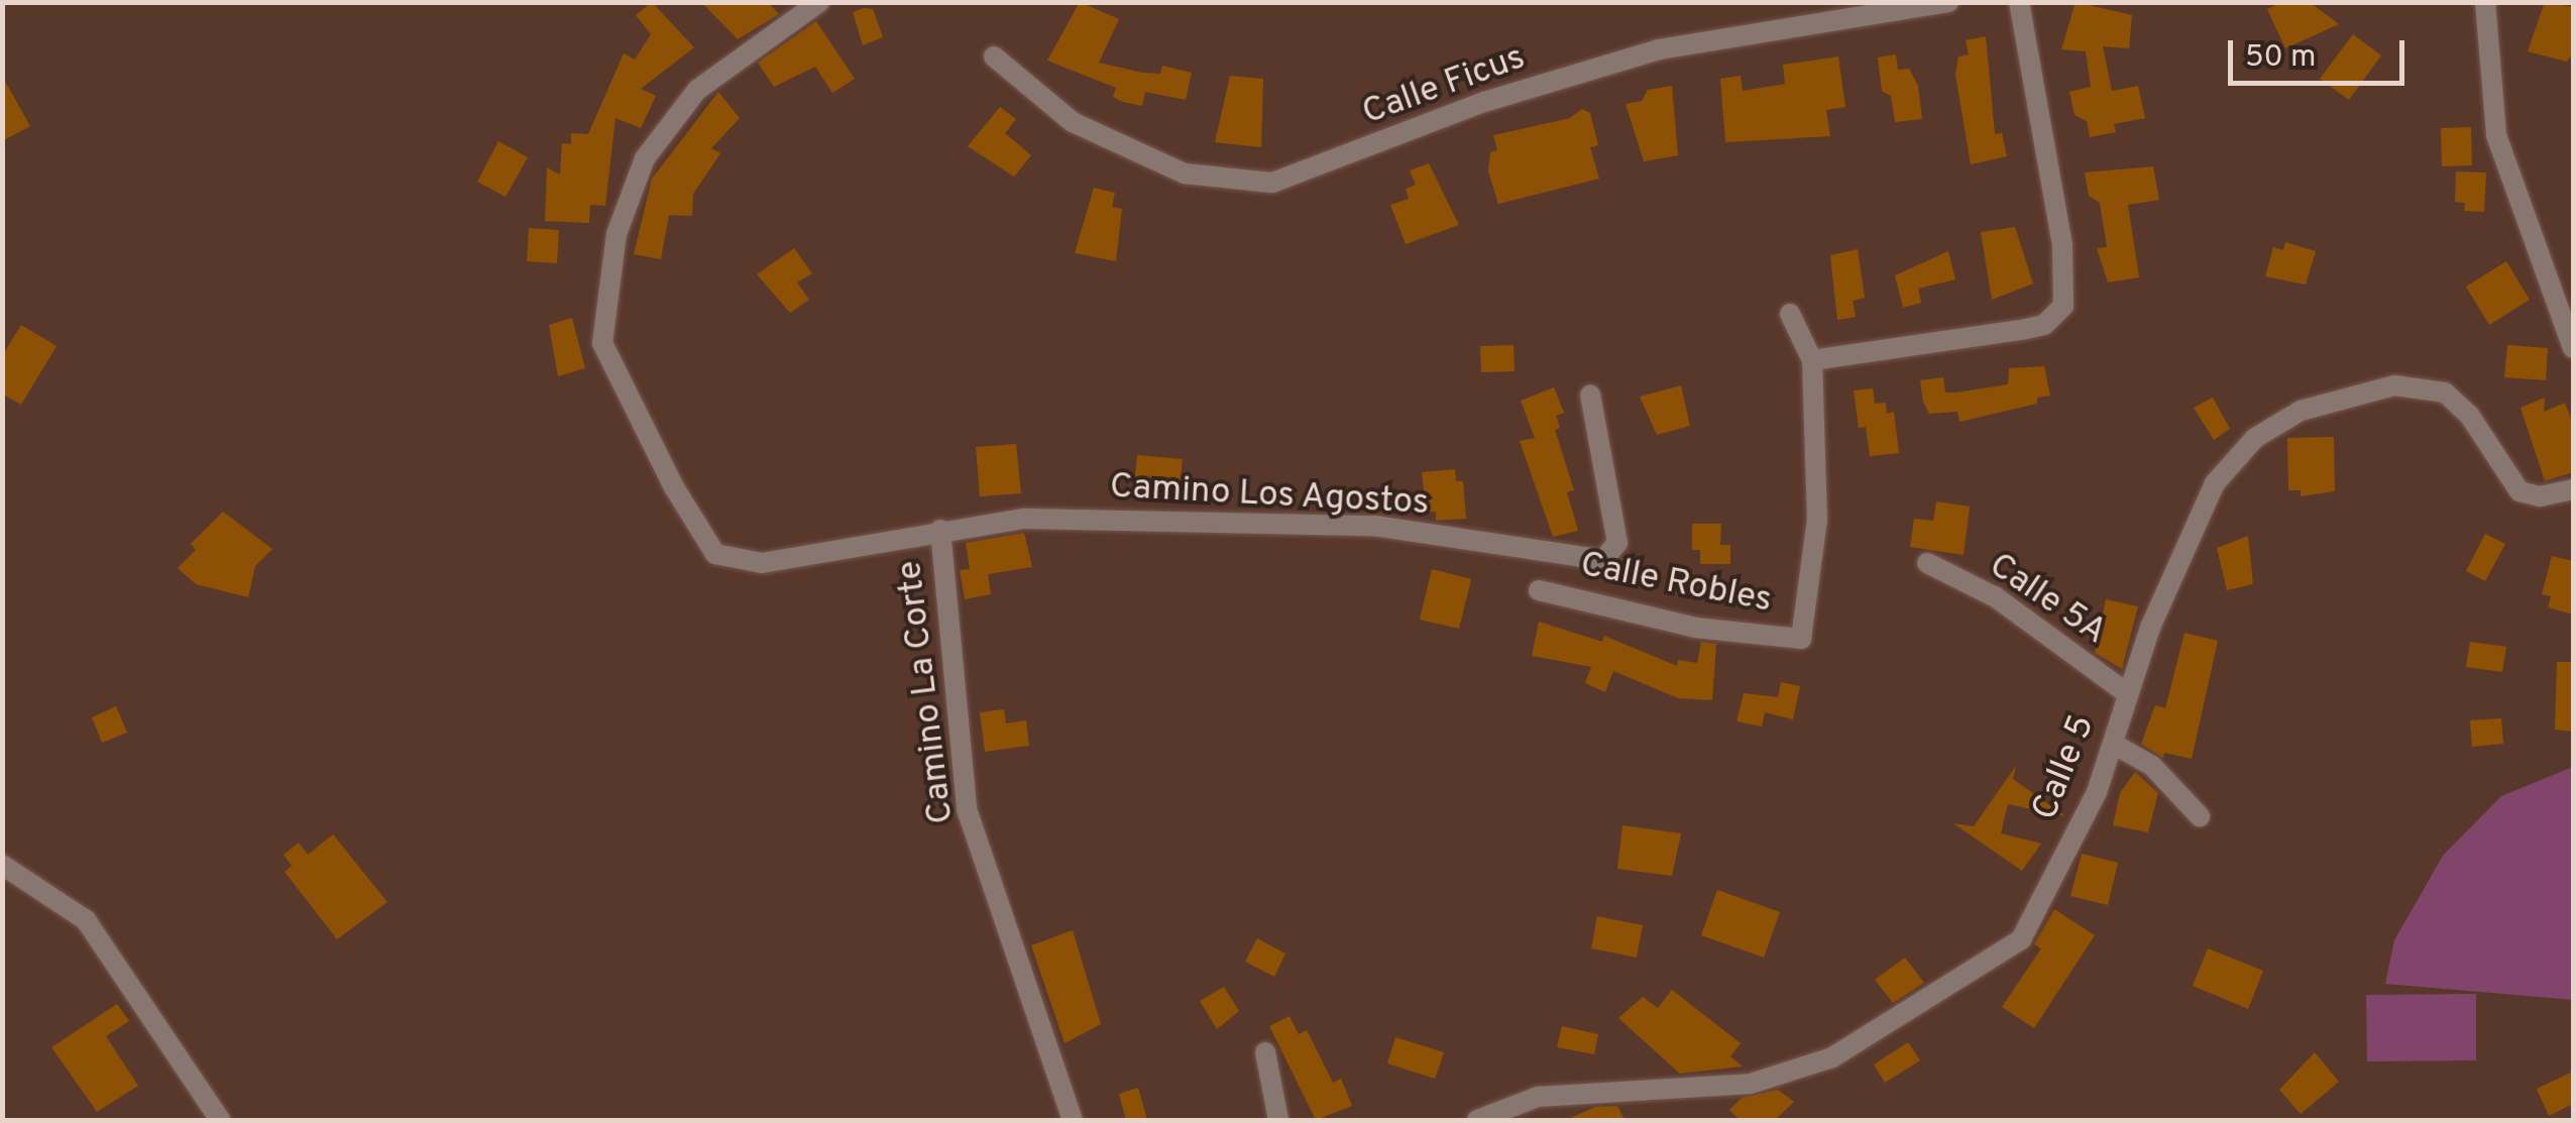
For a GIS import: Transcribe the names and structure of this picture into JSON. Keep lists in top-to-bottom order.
{
  "streets": {
    "street": [
      "Calle Ficus",
      "Camino Los Agostos",
      "Calle Robles",
      "Calle 5A",
      "Camino La Corte",
      "Calle 5"
    ]
  },
  "crossings": [
    ["Camino Los Agostos", "Camino La Corte"],
    ["Calle 5A", "Calle 5"]
  ],
  "scale_bar": "50 m"
}
